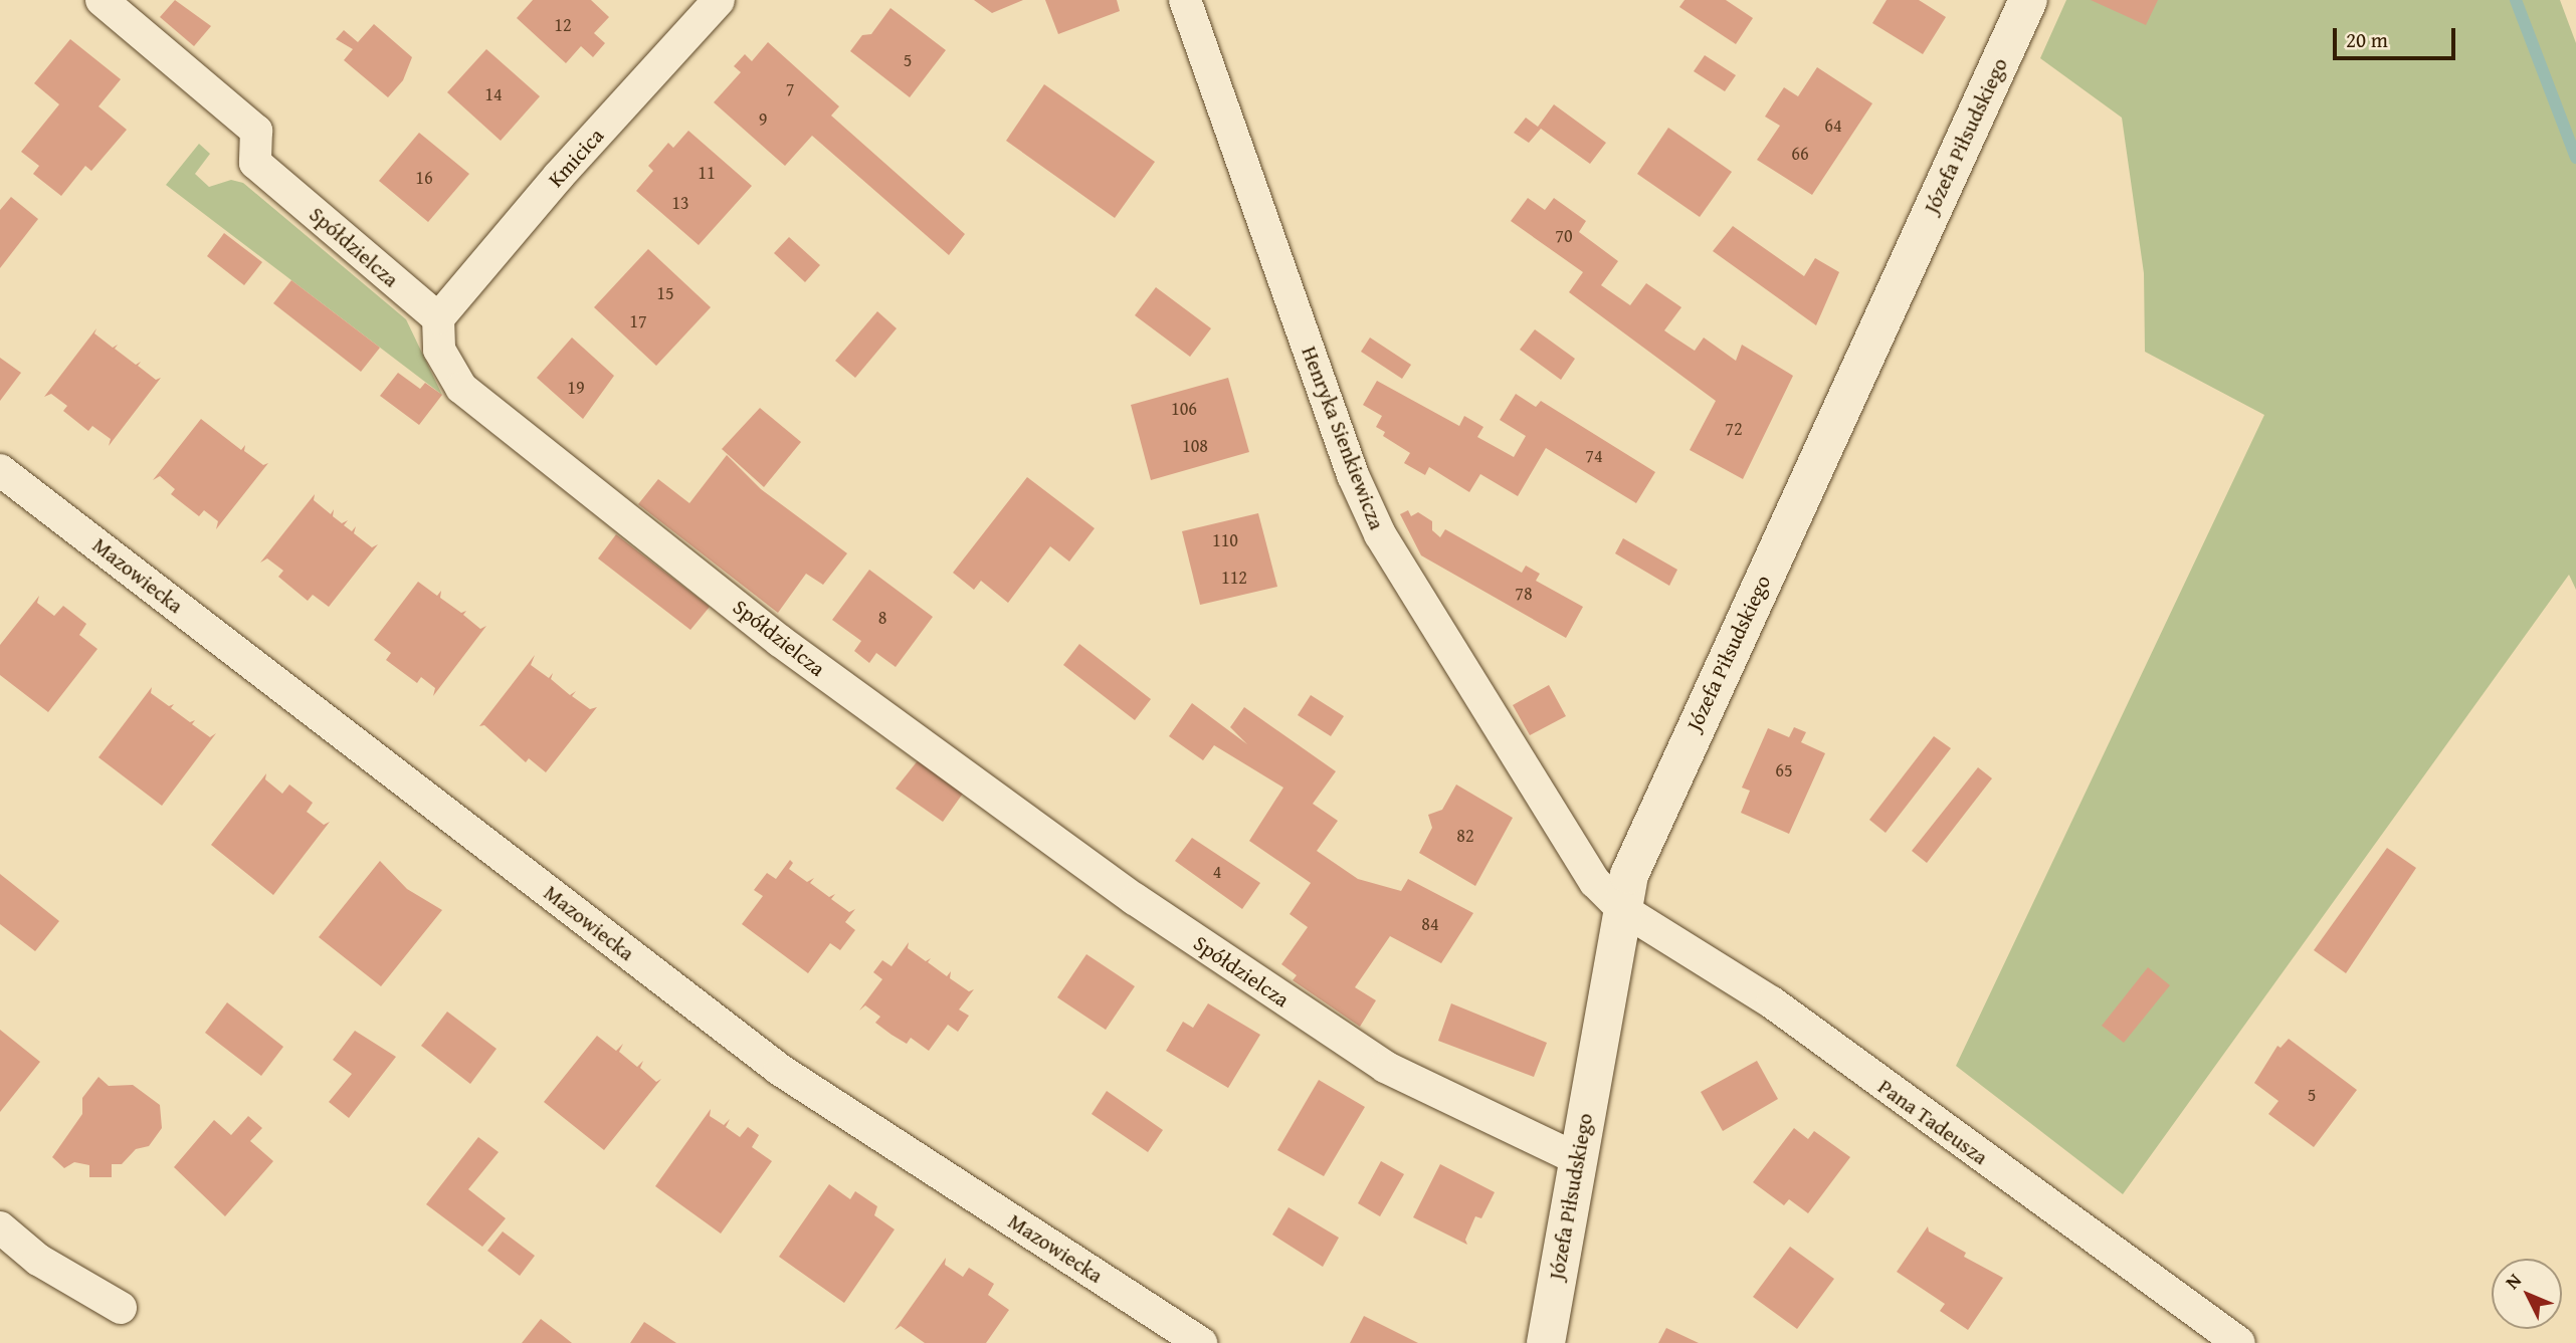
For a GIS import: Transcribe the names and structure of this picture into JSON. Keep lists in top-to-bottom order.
{
  "streets": {
    "street": [
      "Józefa Piłsudskiego",
      "Kmicica",
      "Spółdzielcza",
      "Henryka Sienkiewicza",
      "Mazowiecka",
      "Pana Tadeusza"
    ]
  },
  "crossings": [
    ["Józefa Piłsudskiego", "Spółdzielcza"],
    ["Józefa Piłsudskiego", "Henryka Sienkiewicza"],
    ["Józefa Piłsudskiego", "Pana Tadeusza"],
    ["Kmicica", "Spółdzielcza"],
    ["Henryka Sienkiewicza", "Pana Tadeusza"]
  ],
  "house_numbers": [
    "12",
    "5",
    "7",
    "14",
    "9",
    "64",
    "66",
    "11",
    "16",
    "13",
    "70",
    "15",
    "17",
    "19",
    "106",
    "72",
    "108",
    "74",
    "110",
    "112",
    "78",
    "8",
    "65",
    "82",
    "4",
    "84",
    "5"
  ],
  "scale_bar": "20 m",
  "north": "top left"
}
